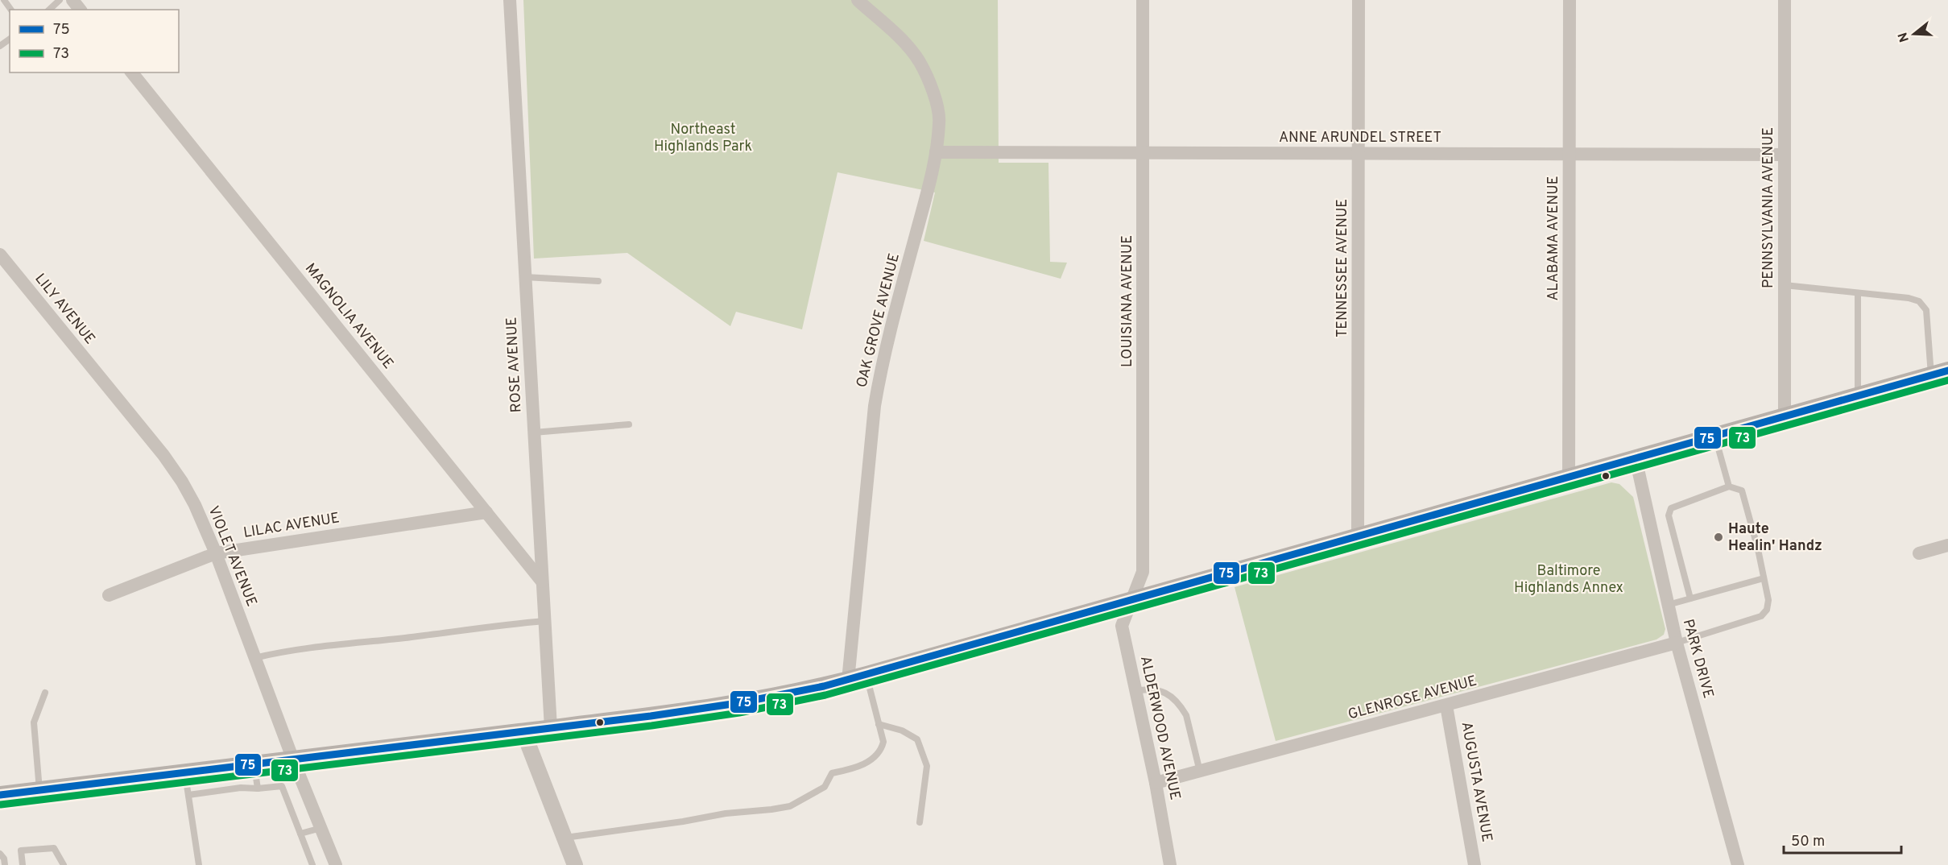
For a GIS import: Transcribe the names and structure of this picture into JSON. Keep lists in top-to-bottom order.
{
  "streets": {
    "street": [
      "ANNE ARUNDEL STREET",
      "PENNSYLVANIA AVENUE",
      "ALABAMA AVENUE",
      "TENNESSEE AVENUE",
      "LOUISIANA AVENUE",
      "LILY AVENUE",
      "MAGNOLIA AVENUE",
      "OAK GROVE AVENUE",
      "ROSE AVENUE",
      "LILAC AVENUE",
      "VIOLET AVENUE",
      "PARK DRIVE",
      "GLENROSE AVENUE",
      "ALDERWOOD AVENUE",
      "AUGUSTA AVENUE"
    ]
  },
  "crossings": [
    ["ANNE ARUNDEL STREET", "PENNSYLVANIA AVENUE"],
    ["ANNE ARUNDEL STREET", "ALABAMA AVENUE"],
    ["ANNE ARUNDEL STREET", "TENNESSEE AVENUE"],
    ["ANNE ARUNDEL STREET", "LOUISIANA AVENUE"],
    ["ANNE ARUNDEL STREET", "OAK GROVE AVENUE"],
    ["LOUISIANA AVENUE", "ALDERWOOD AVENUE"],
    ["LILY AVENUE", "VIOLET AVENUE"],
    ["MAGNOLIA AVENUE", "ROSE AVENUE"],
    ["MAGNOLIA AVENUE", "LILAC AVENUE"],
    ["LILAC AVENUE", "VIOLET AVENUE"],
    ["PARK DRIVE", "GLENROSE AVENUE"],
    ["GLENROSE AVENUE", "ALDERWOOD AVENUE"],
    ["GLENROSE AVENUE", "AUGUSTA AVENUE"]
  ],
  "parks": ["Northeast Highlands Park", "Baltimore Highlands Annex"],
  "places": ["Haute Healin' Handz"],
  "lines": ["transit line 75", "transit line 73"],
  "legend": ["75", "73"],
  "scale_bar": "50 m",
  "north": "left"
}
